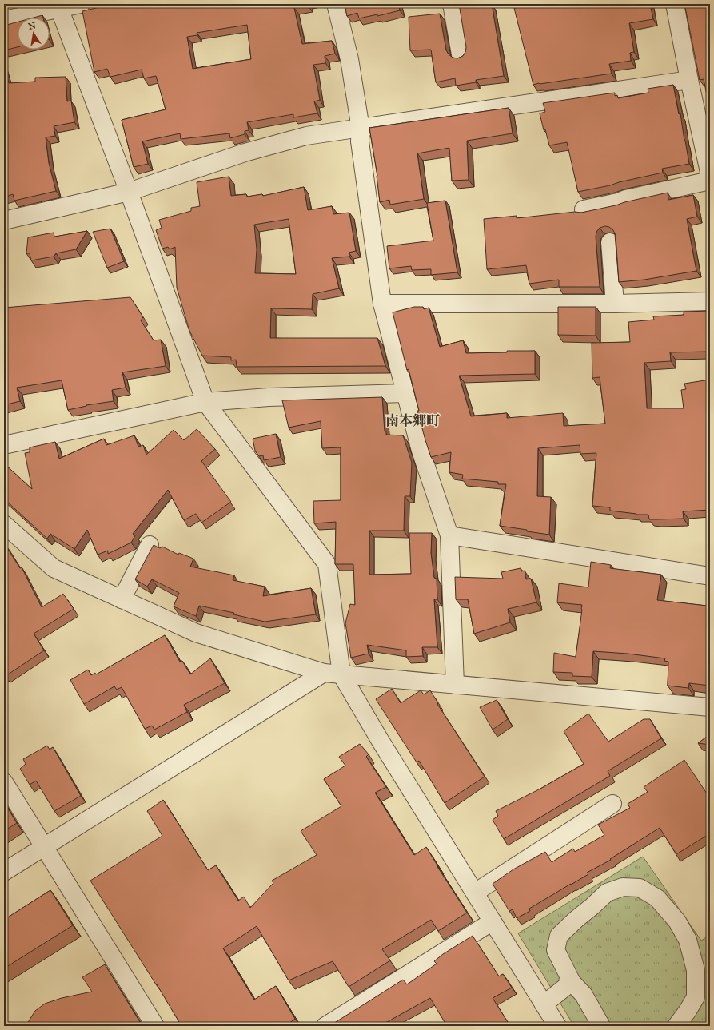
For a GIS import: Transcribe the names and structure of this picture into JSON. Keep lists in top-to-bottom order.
{
  "districts": ["南本郷町"],
  "north": "top"
}
